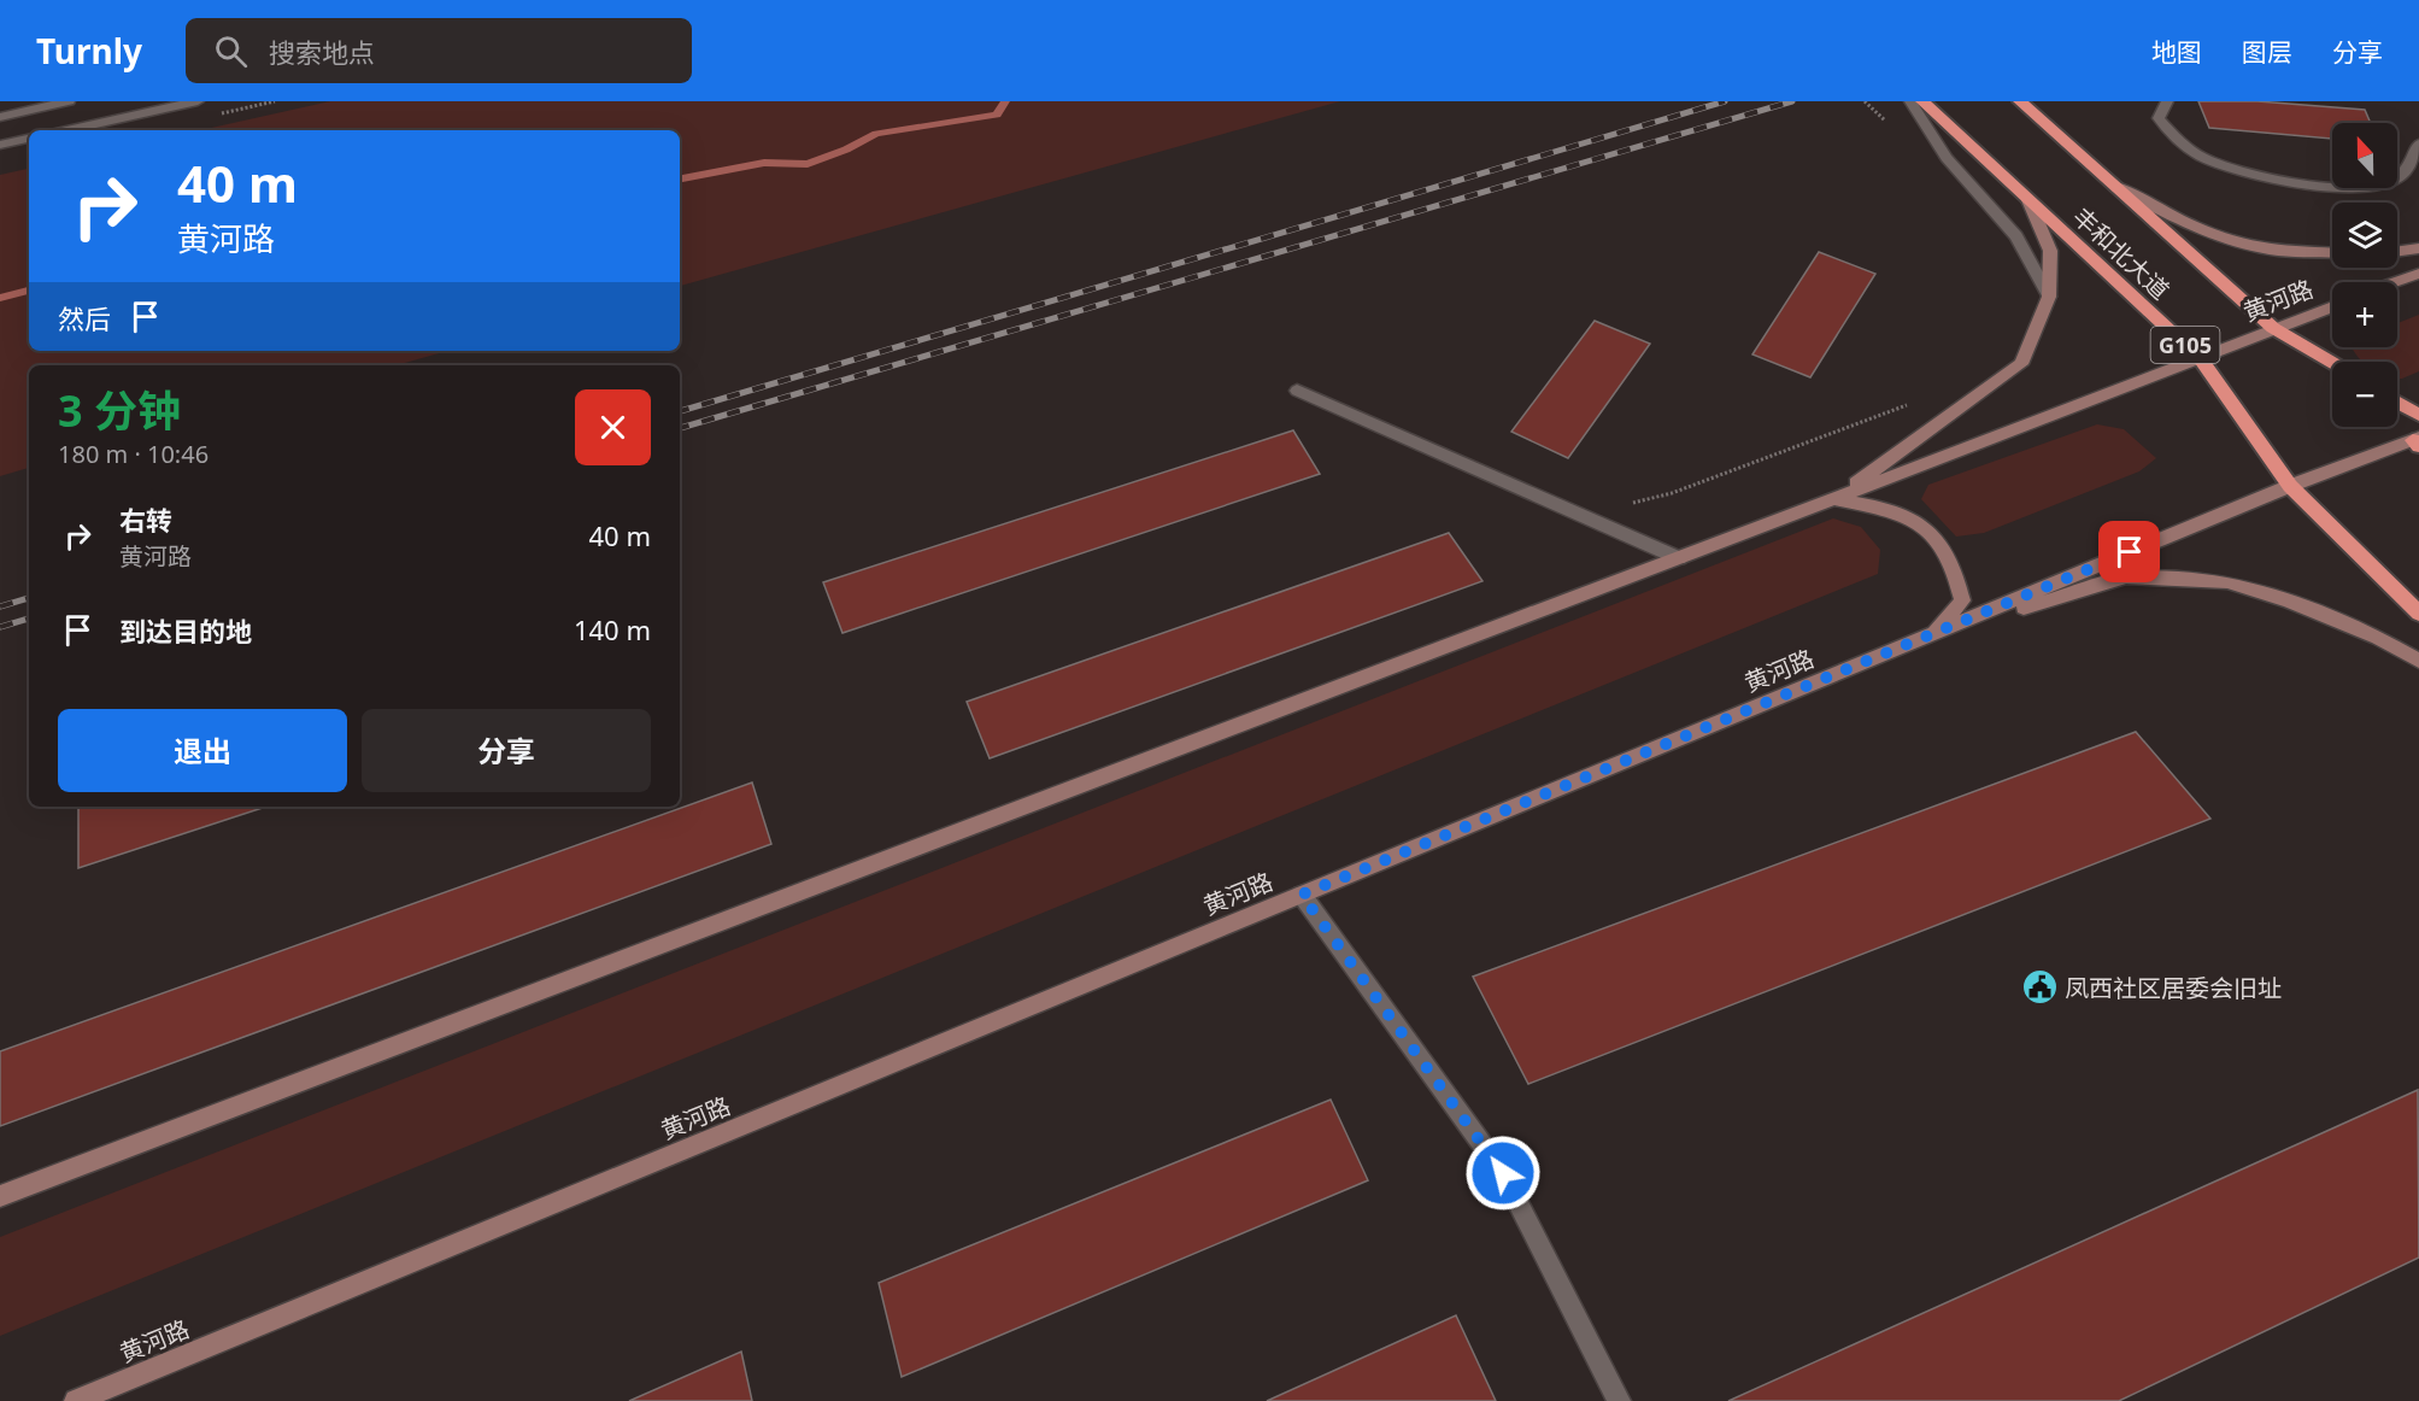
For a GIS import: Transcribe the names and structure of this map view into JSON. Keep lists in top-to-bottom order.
{
  "streets": {
    "highway": ["丰和北大道", "G105"],
    "main road": ["黄河路"]
  },
  "crossings": [
    ["丰和北大道", "黄河路"]
  ],
  "places": {
    "public building": ["凤西社区居委会旧址"]
  },
  "north": "top",
  "page": {
    "header": "Turnly",
    "search": "搜索地点",
    "nav": ["地图", "图层", "分享"],
    "map_buttons": ["+", "−"],
    "turn": ["40 m", "黄河路"],
    "then": "然后",
    "heading": ["3 分钟", "180 m · 10:46"],
    "list": [
      {
        "name": "右转",
        "note": "黄河路",
        "value": "40 m"
      },
      {
        "name": "到达目的地",
        "value": "140 m"
      }
    ],
    "buttons": ["退出", "分享"]
  }
}
